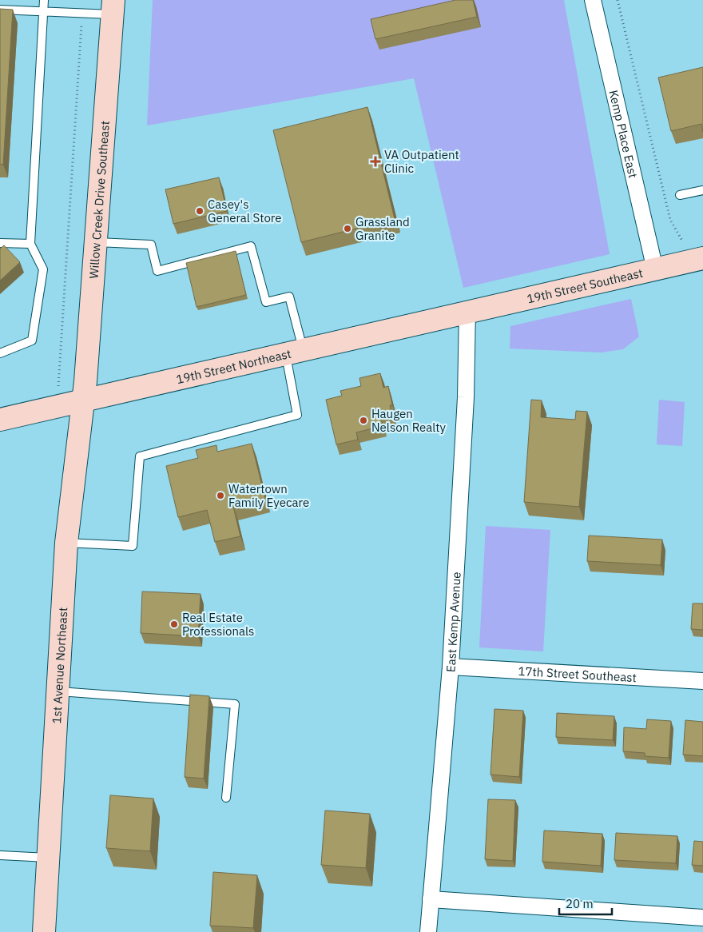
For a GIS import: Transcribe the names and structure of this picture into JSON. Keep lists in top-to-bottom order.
{
  "streets": {
    "main road": [
      "Willow Creek Drive Southeast",
      "19th Street Southeast",
      "19th Street Northeast",
      "1st Avenue Northeast"
    ],
    "street": ["Kemp Place East", "East Kemp Avenue", "17th Street Southeast"]
  },
  "crossings": [
    ["Kemp Place East", "19th Street Southeast"],
    ["Willow Creek Drive Southeast", "19th Street Northeast"],
    ["Willow Creek Drive Southeast", "1st Avenue Northeast"],
    ["19th Street Southeast", "19th Street Northeast"],
    ["19th Street Southeast", "East Kemp Avenue"],
    ["19th Street Northeast", "East Kemp Avenue"],
    ["19th Street Northeast", "1st Avenue Northeast"],
    ["East Kemp Avenue", "17th Street Southeast"]
  ],
  "places": {
    "health": ["VA Outpatient Clinic"],
    "other": [
      "Casey's General Store",
      "Grassland Granite",
      "Haugen Nelson Realty",
      "Watertown Family Eyecare",
      "Real Estate Professionals"
    ]
  },
  "scale_bar": "20 m"
}
